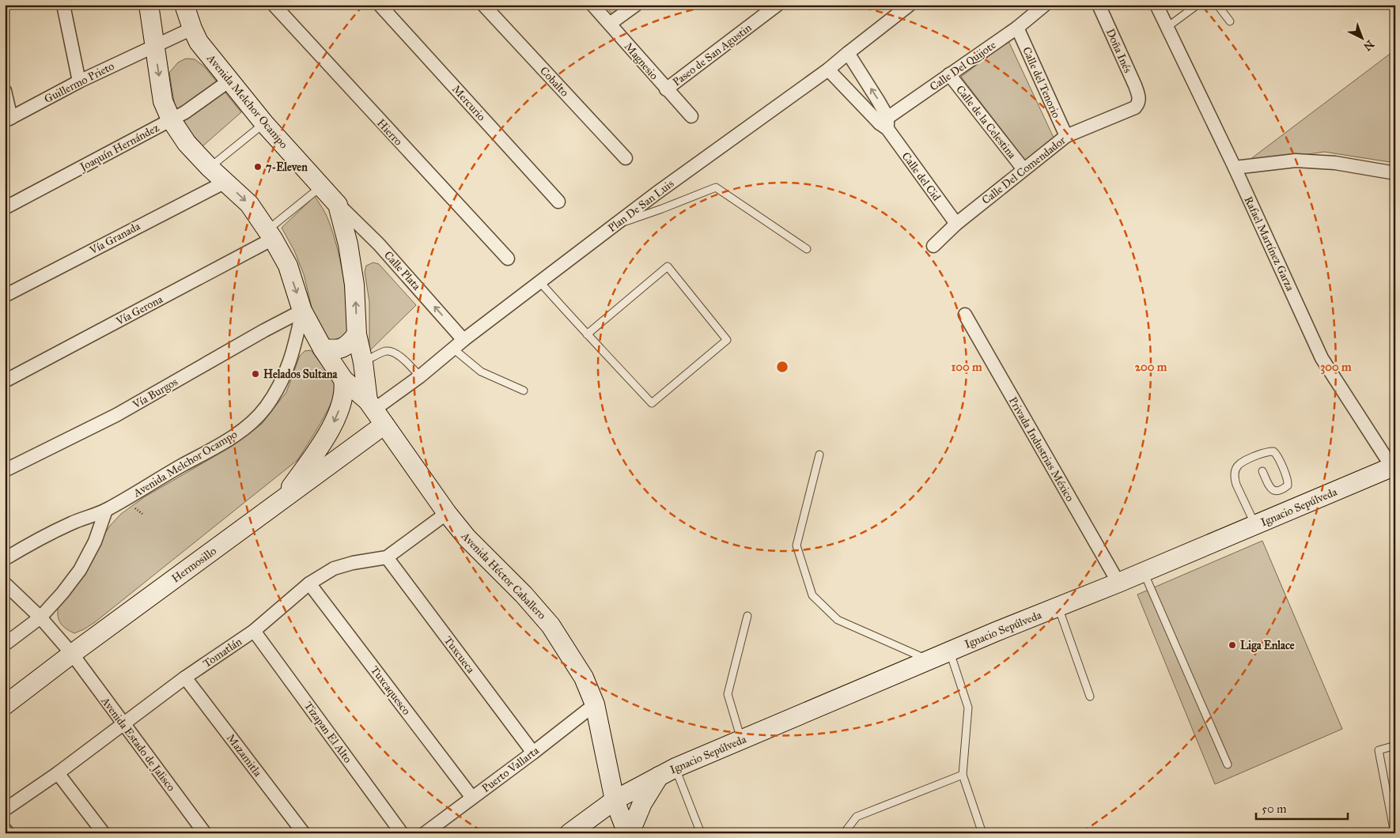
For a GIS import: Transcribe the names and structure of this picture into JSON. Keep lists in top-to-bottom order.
{
  "streets": {
    "main road": [
      "Avenida Melchor Ocampo",
      "Ignacio Sepúlveda",
      "Hermosillo",
      "Avenida Héctor Caballero"
    ],
    "street": [
      "Doña Inés",
      "Paseo de San Agustin",
      "Magnesio",
      "Calle Del Quijote",
      "Cobalto",
      "Guillermo Prieto",
      "Calle del Tenorio",
      "Mercurio",
      "Calle de la Celestina",
      "Hierro",
      "Joaquín Hernández",
      "Calle Del Comendador",
      "Calle del Cid",
      "Plan De San Luis",
      "Vía Granada",
      "Rafael Martínez Garza",
      "Calle Plata",
      "Vía Gerona",
      "Vía Burgos",
      "Privada Industrias México",
      "Tomatlán",
      "Tuxcueca",
      "Tuxcaquesco",
      "Tizapan El Alto",
      "Avenida Estado de Jalisco",
      "Mazamitla",
      "Puerto Vallarta"
    ]
  },
  "crossings": [
    ["Doña Inés", "Calle Del Comendador"],
    ["Paseo de San Agustin", "Magnesio"],
    ["Calle Del Quijote", "Calle del Tenorio"],
    ["Calle Del Quijote", "Calle de la Celestina"],
    ["Calle Del Quijote", "Calle del Cid"],
    ["Guillermo Prieto", "Avenida Melchor Ocampo"],
    ["Calle del Tenorio", "Calle Del Comendador"],
    ["Avenida Melchor Ocampo", "Joaquín Hernández"],
    ["Avenida Melchor Ocampo", "Plan De San Luis"],
    ["Avenida Melchor Ocampo", "Vía Granada"],
    ["Avenida Melchor Ocampo", "Calle Plata"],
    ["Avenida Melchor Ocampo", "Vía Gerona"],
    ["Avenida Melchor Ocampo", "Vía Burgos"],
    ["Avenida Melchor Ocampo", "Avenida Héctor Caballero"],
    ["Calle de la Celestina", "Calle Del Comendador"],
    ["Calle Del Comendador", "Calle del Cid"],
    ["Calle del Cid", "Plan De San Luis"],
    ["Plan De San Luis", "Calle Plata"],
    ["Plan De San Luis", "Avenida Héctor Caballero"],
    ["Rafael Martínez Garza", "Ignacio Sepúlveda"],
    ["Privada Industrias México", "Ignacio Sepúlveda"],
    ["Ignacio Sepúlveda", "Avenida Héctor Caballero"],
    ["Hermosillo", "Avenida Héctor Caballero"],
    ["Hermosillo", "Avenida Estado de Jalisco"],
    ["Avenida Héctor Caballero", "Tomatlán"],
    ["Avenida Héctor Caballero", "Puerto Vallarta"],
    ["Tomatlán", "Tuxcueca"],
    ["Tomatlán", "Tuxcaquesco"],
    ["Tomatlán", "Tizapan El Alto"],
    ["Tomatlán", "Avenida Estado de Jalisco"],
    ["Tomatlán", "Mazamitla"],
    ["Tuxcueca", "Puerto Vallarta"],
    ["Tuxcaquesco", "Puerto Vallarta"]
  ],
  "one_way": ["Calle Plata"],
  "places": ["7-Eleven", "Helados Sultana", "Liga Enlace"],
  "scale_bar": "50 m",
  "north": "bottom right",
  "rings": ["100 m", "200 m", "300 m"]
}
